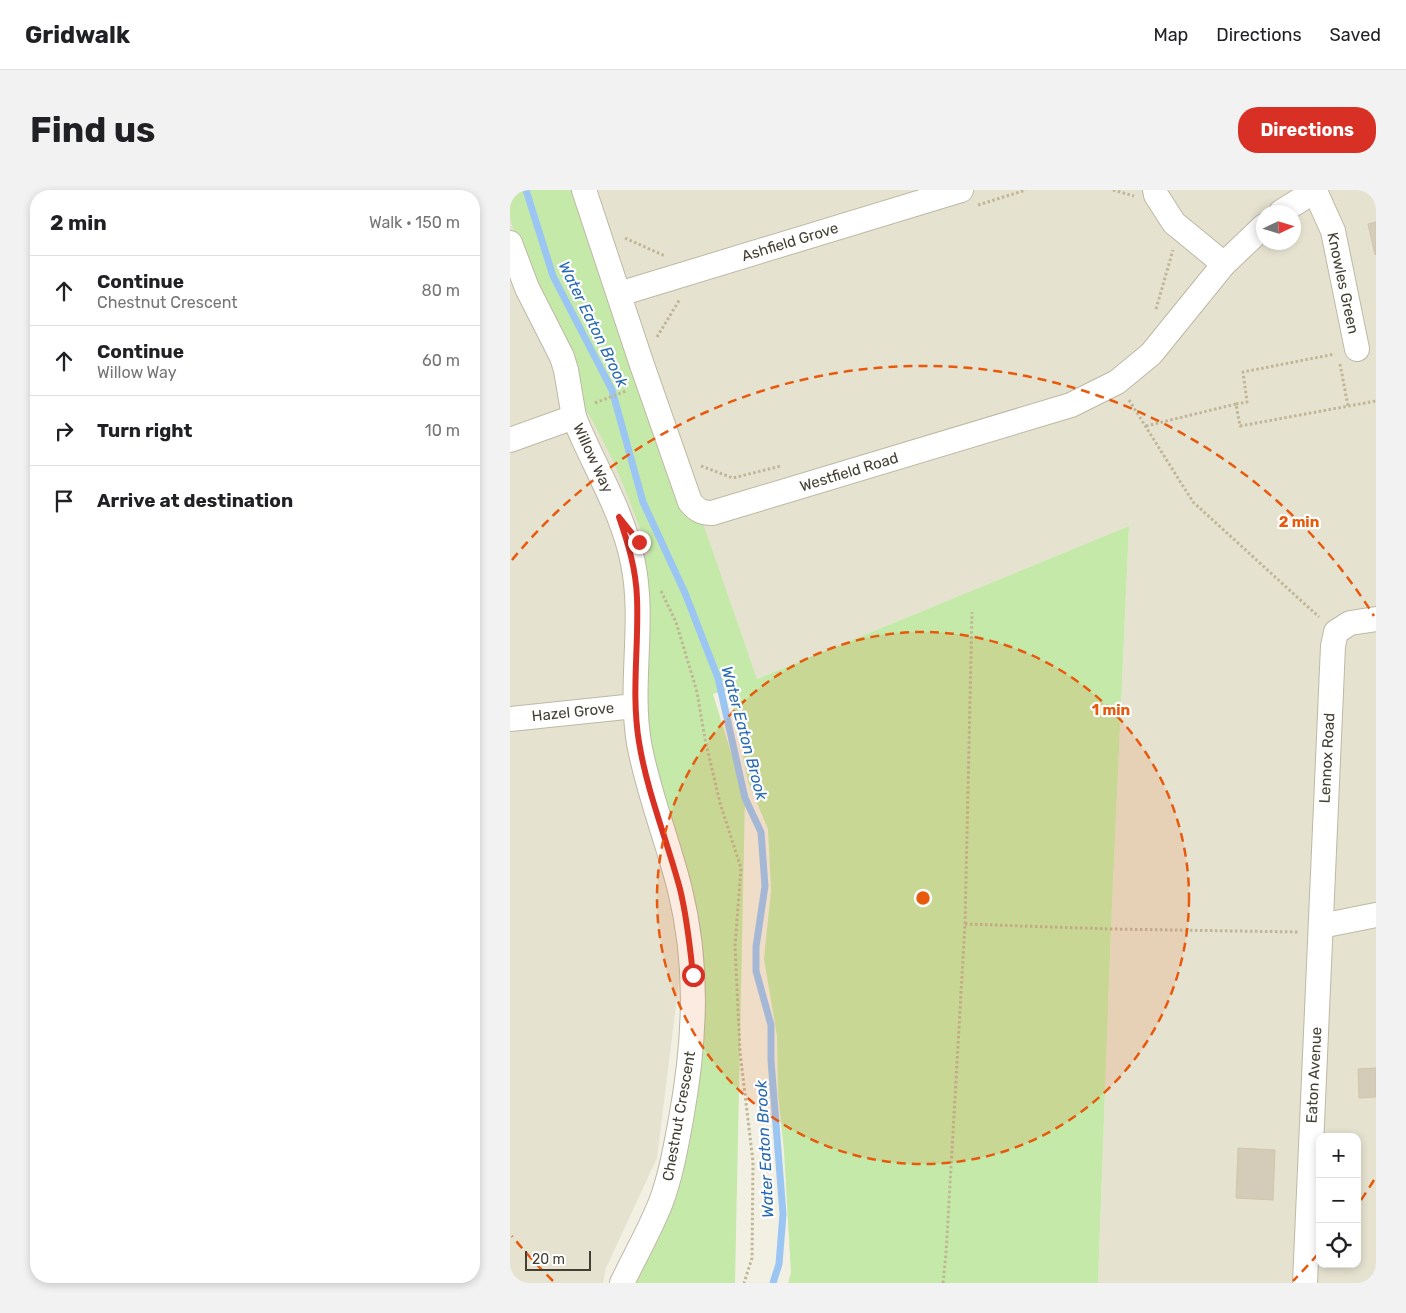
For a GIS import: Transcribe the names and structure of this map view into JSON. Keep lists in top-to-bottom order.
{
  "streets": {
    "street": [
      "Ashfield Grove",
      "Knowles Green",
      "Willow Way",
      "Westfield Road",
      "Hazel Grove",
      "Lennox Road",
      "Eaton Avenue",
      "Chestnut Crescent"
    ]
  },
  "crossings": [
    ["Ashfield Grove", "Westfield Road"],
    ["Willow Way", "Hazel Grove"],
    ["Willow Way", "Chestnut Crescent"],
    ["Hazel Grove", "Chestnut Crescent"],
    ["Lennox Road", "Eaton Avenue"]
  ],
  "water": ["Water Eaton Brook"],
  "scale_bar": "20 m",
  "north": "right",
  "page": {
    "header": "Gridwalk",
    "nav": ["Map", "Directions", "Saved"],
    "buttons": "Directions",
    "title": "Find us",
    "heading": ["2 min", "Walk · 150 m"],
    "list": [
      ["Continue", "Chestnut Crescent", "80 m"],
      ["Continue", "Willow Way", "60 m"],
      ["Turn right", "10 m"],
      "Arrive at destination"
    ],
    "map_buttons": ["+", "−"],
    "scale": "20 m"
  },
  "rings": ["2 min", "1 min"]
}
